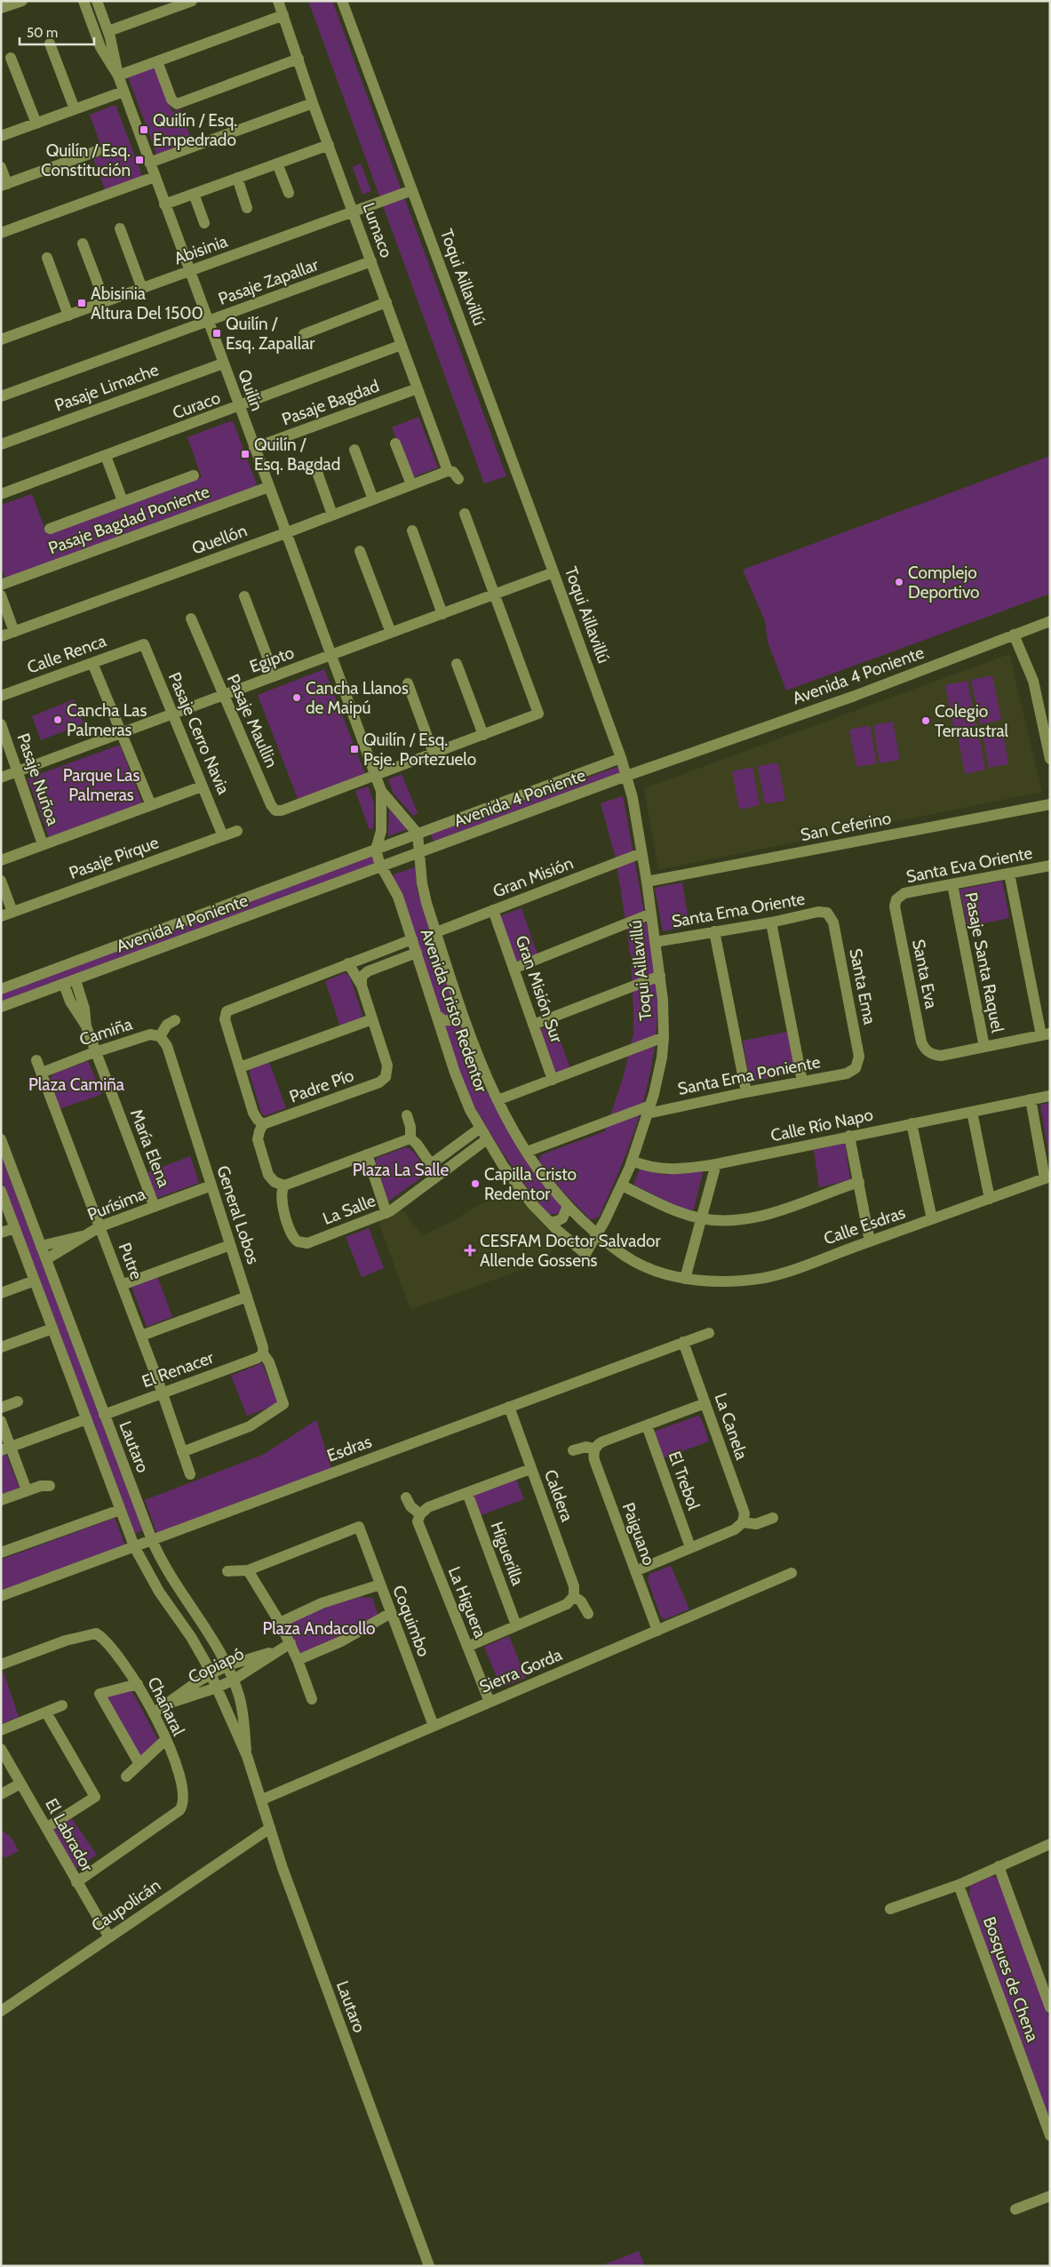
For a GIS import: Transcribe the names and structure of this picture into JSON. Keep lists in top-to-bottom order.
{
  "streets": {
    "street": [
      "Lumaco",
      "Abisinia",
      "Toqui Aillavillú",
      "Pasaje Zapallar",
      "Pasaje Limache",
      "Quilín",
      "Pasaje Bagdad",
      "Curaco",
      "Pasaje Bagdad Poniente",
      "Quellón",
      "Calle Renca",
      "Egipto",
      "Avenida 4 Poniente",
      "Pasaje Maullin",
      "Pasaje Cerro Navia",
      "Pasaje Nuñoa",
      "San Ceferino",
      "Pasaje Pirque",
      "Santa Eva Oriente",
      "Gran Misión",
      "Santa Ema Oriente",
      "Pasaje Santa Raquel",
      "Santa Eva",
      "Santa Ema",
      "Gran Misión Sur",
      "Avenida Cristo Redentor",
      "Camiña",
      "Santa Ema Poniente",
      "Padre Pío",
      "Calle Río Napo",
      "María Elena",
      "Purísima",
      "La Salle",
      "General Lobos",
      "Calle Esdras",
      "Putre",
      "El Renacer",
      "La Canela",
      "Lautaro",
      "Esdras",
      "El Trebol",
      "Caldera",
      "Paiguano",
      "Higuerilla",
      "La Higuera",
      "Coquimbo",
      "Copiapó",
      "Sierra Gorda",
      "Chañaral",
      "El Labrador",
      "Caupolicán",
      "Bosques de Chena"
    ]
  },
  "crossings": [
    ["Lumaco", "Abisinia"],
    ["Lumaco", "Pasaje Zapallar"],
    ["Lumaco", "Pasaje Bagdad"],
    ["Lumaco", "Curaco"],
    ["Lumaco", "Quellón"],
    ["Abisinia", "Toqui Aillavillú"],
    ["Abisinia", "Quilín"],
    ["Toqui Aillavillú", "Egipto"],
    ["Toqui Aillavillú", "Avenida 4 Poniente"],
    ["Toqui Aillavillú", "San Ceferino"],
    ["Toqui Aillavillú", "Gran Misión"],
    ["Toqui Aillavillú", "Santa Ema Oriente"],
    ["Toqui Aillavillú", "Avenida Cristo Redentor"],
    ["Toqui Aillavillú", "Santa Ema Poniente"],
    ["Toqui Aillavillú", "Calle Río Napo"],
    ["Toqui Aillavillú", "Calle Esdras"],
    ["Pasaje Zapallar", "Quilín"],
    ["Pasaje Limache", "Quilín"],
    ["Quilín", "Pasaje Bagdad"],
    ["Quilín", "Curaco"],
    ["Quilín", "Pasaje Bagdad Poniente"],
    ["Quilín", "Quellón"],
    ["Quilín", "Egipto"],
    ["Quilín", "Avenida 4 Poniente"],
    ["Quilín", "Pasaje Maullin"],
    ["Quilín", "Avenida Cristo Redentor"],
    ["Calle Renca", "Pasaje Cerro Navia"],
    ["Egipto", "Pasaje Maullin"],
    ["Egipto", "Pasaje Cerro Navia"],
    ["Egipto", "Pasaje Nuñoa"],
    ["Avenida 4 Poniente", "Avenida Cristo Redentor"],
    ["Avenida 4 Poniente", "María Elena"],
    ["Pasaje Cerro Navia", "Pasaje Pirque"],
    ["Santa Eva Oriente", "Pasaje Santa Raquel"],
    ["Santa Eva Oriente", "Santa Eva"],
    ["Gran Misión", "Gran Misión Sur"],
    ["Gran Misión", "Avenida Cristo Redentor"],
    ["Santa Ema Oriente", "Santa Ema"],
    ["Pasaje Santa Raquel", "Santa Eva"],
    ["Santa Ema", "Santa Ema Poniente"],
    ["Avenida Cristo Redentor", "Santa Ema Poniente"],
    ["Avenida Cristo Redentor", "La Salle"],
    ["Avenida Cristo Redentor", "Calle Esdras"],
    ["Camiña", "María Elena"],
    ["Camiña", "General Lobos"],
    ["Camiña", "Putre"],
    ["María Elena", "Purísima"],
    ["Purísima", "General Lobos"],
    ["Purísima", "Putre"],
    ["Purísima", "Lautaro"],
    ["General Lobos", "Putre"],
    ["General Lobos", "El Renacer"],
    ["Putre", "El Renacer"],
    ["El Renacer", "Lautaro"],
    ["La Canela", "Esdras"],
    ["Lautaro", "Esdras"],
    ["Lautaro", "Copiapó"],
    ["Lautaro", "Sierra Gorda"],
    ["Lautaro", "Caupolicán"],
    ["Esdras", "Caldera"],
    ["Paiguano", "Sierra Gorda"],
    ["La Higuera", "Sierra Gorda"],
    ["Coquimbo", "Sierra Gorda"],
    ["Copiapó", "Chañaral"],
    ["Chañaral", "El Labrador"],
    ["El Labrador", "Caupolicán"]
  ],
  "parks": [
    "Parque Las Palmeras",
    "Plaza Camiña",
    "Plaza La Salle",
    "Plaza Andacollo"
  ],
  "places": {
    "transit": [
      "Quilín / Esq. Empedrado",
      "Quilín / Esq. Constitución",
      "Abisinia Altura Del 1500",
      "Quilín / Esq. Zapallar",
      "Quilín / Esq. Bagdad",
      "Quilín / Esq. Psje. Portezuelo"
    ],
    "other": [
      "Complejo Deportivo",
      "Cancha Llanos de Maipú",
      "Cancha Las Palmeras",
      "Colegio Terraustral",
      "Capilla Cristo Redentor"
    ],
    "health": ["CESFAM Doctor Salvador Allende Gossens"]
  },
  "scale_bar": "50 m"
}
